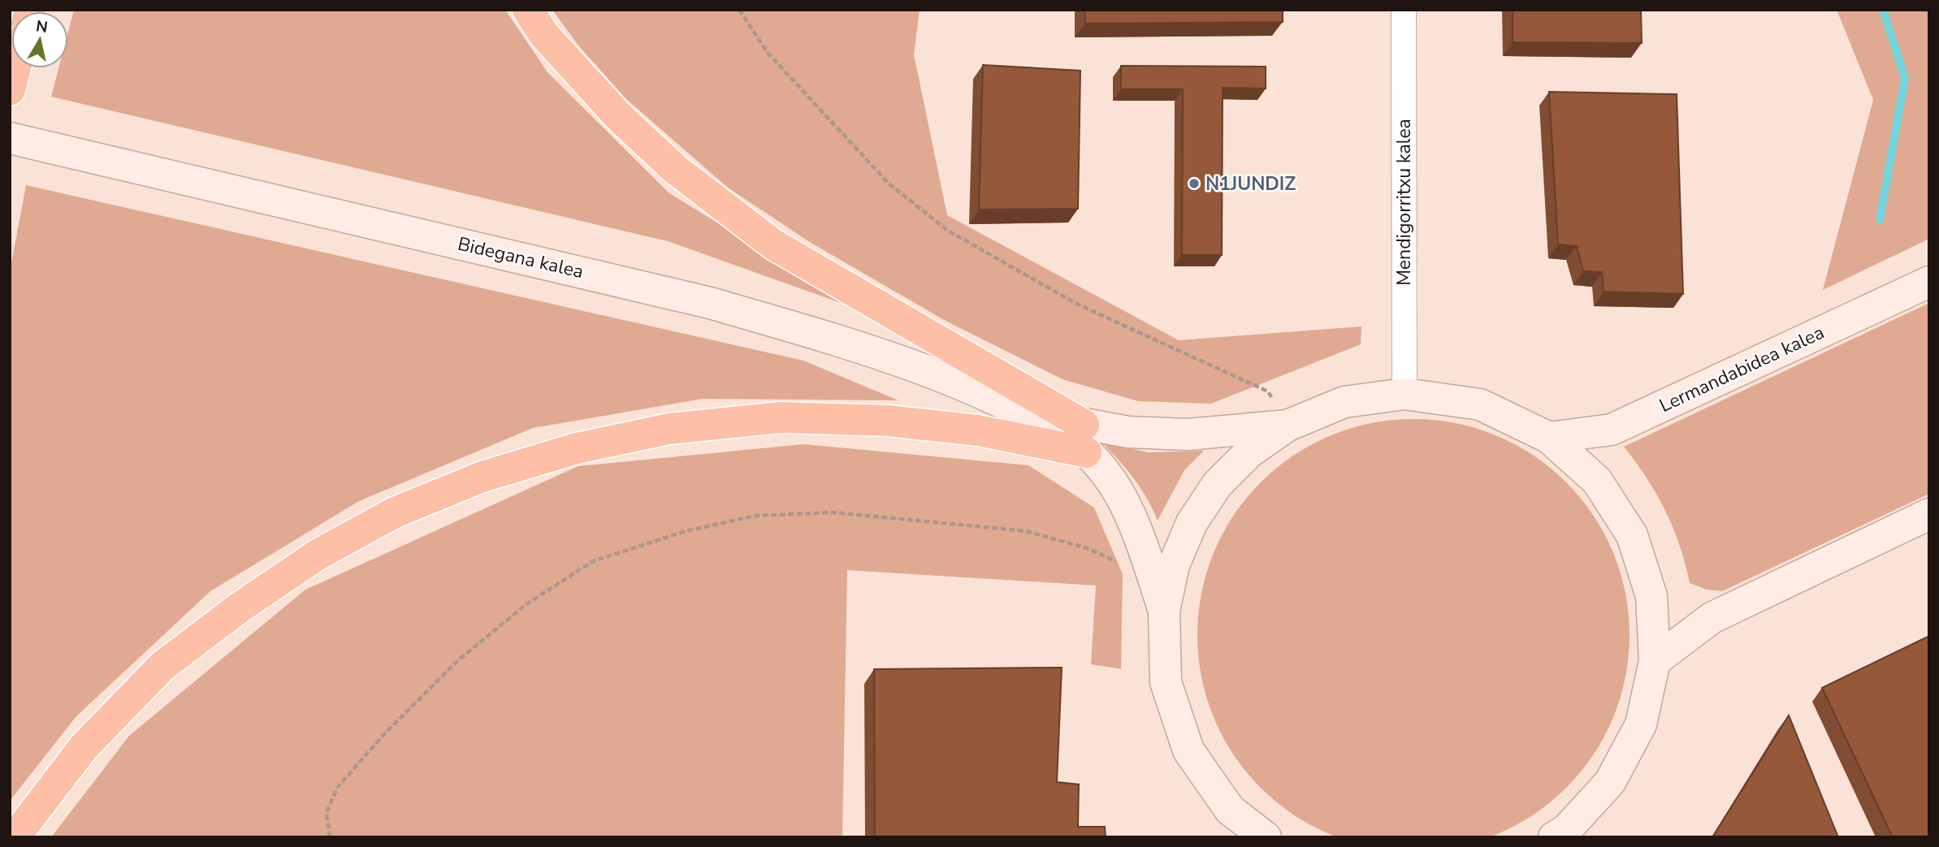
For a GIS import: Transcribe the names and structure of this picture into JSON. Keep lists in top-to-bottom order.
{
  "streets": {
    "street": ["Mendigorritxu kalea", "Bidegana kalea", "Lermandabidea kalea"]
  },
  "places": ["N1JUNDIZ"],
  "north": "top"
}
